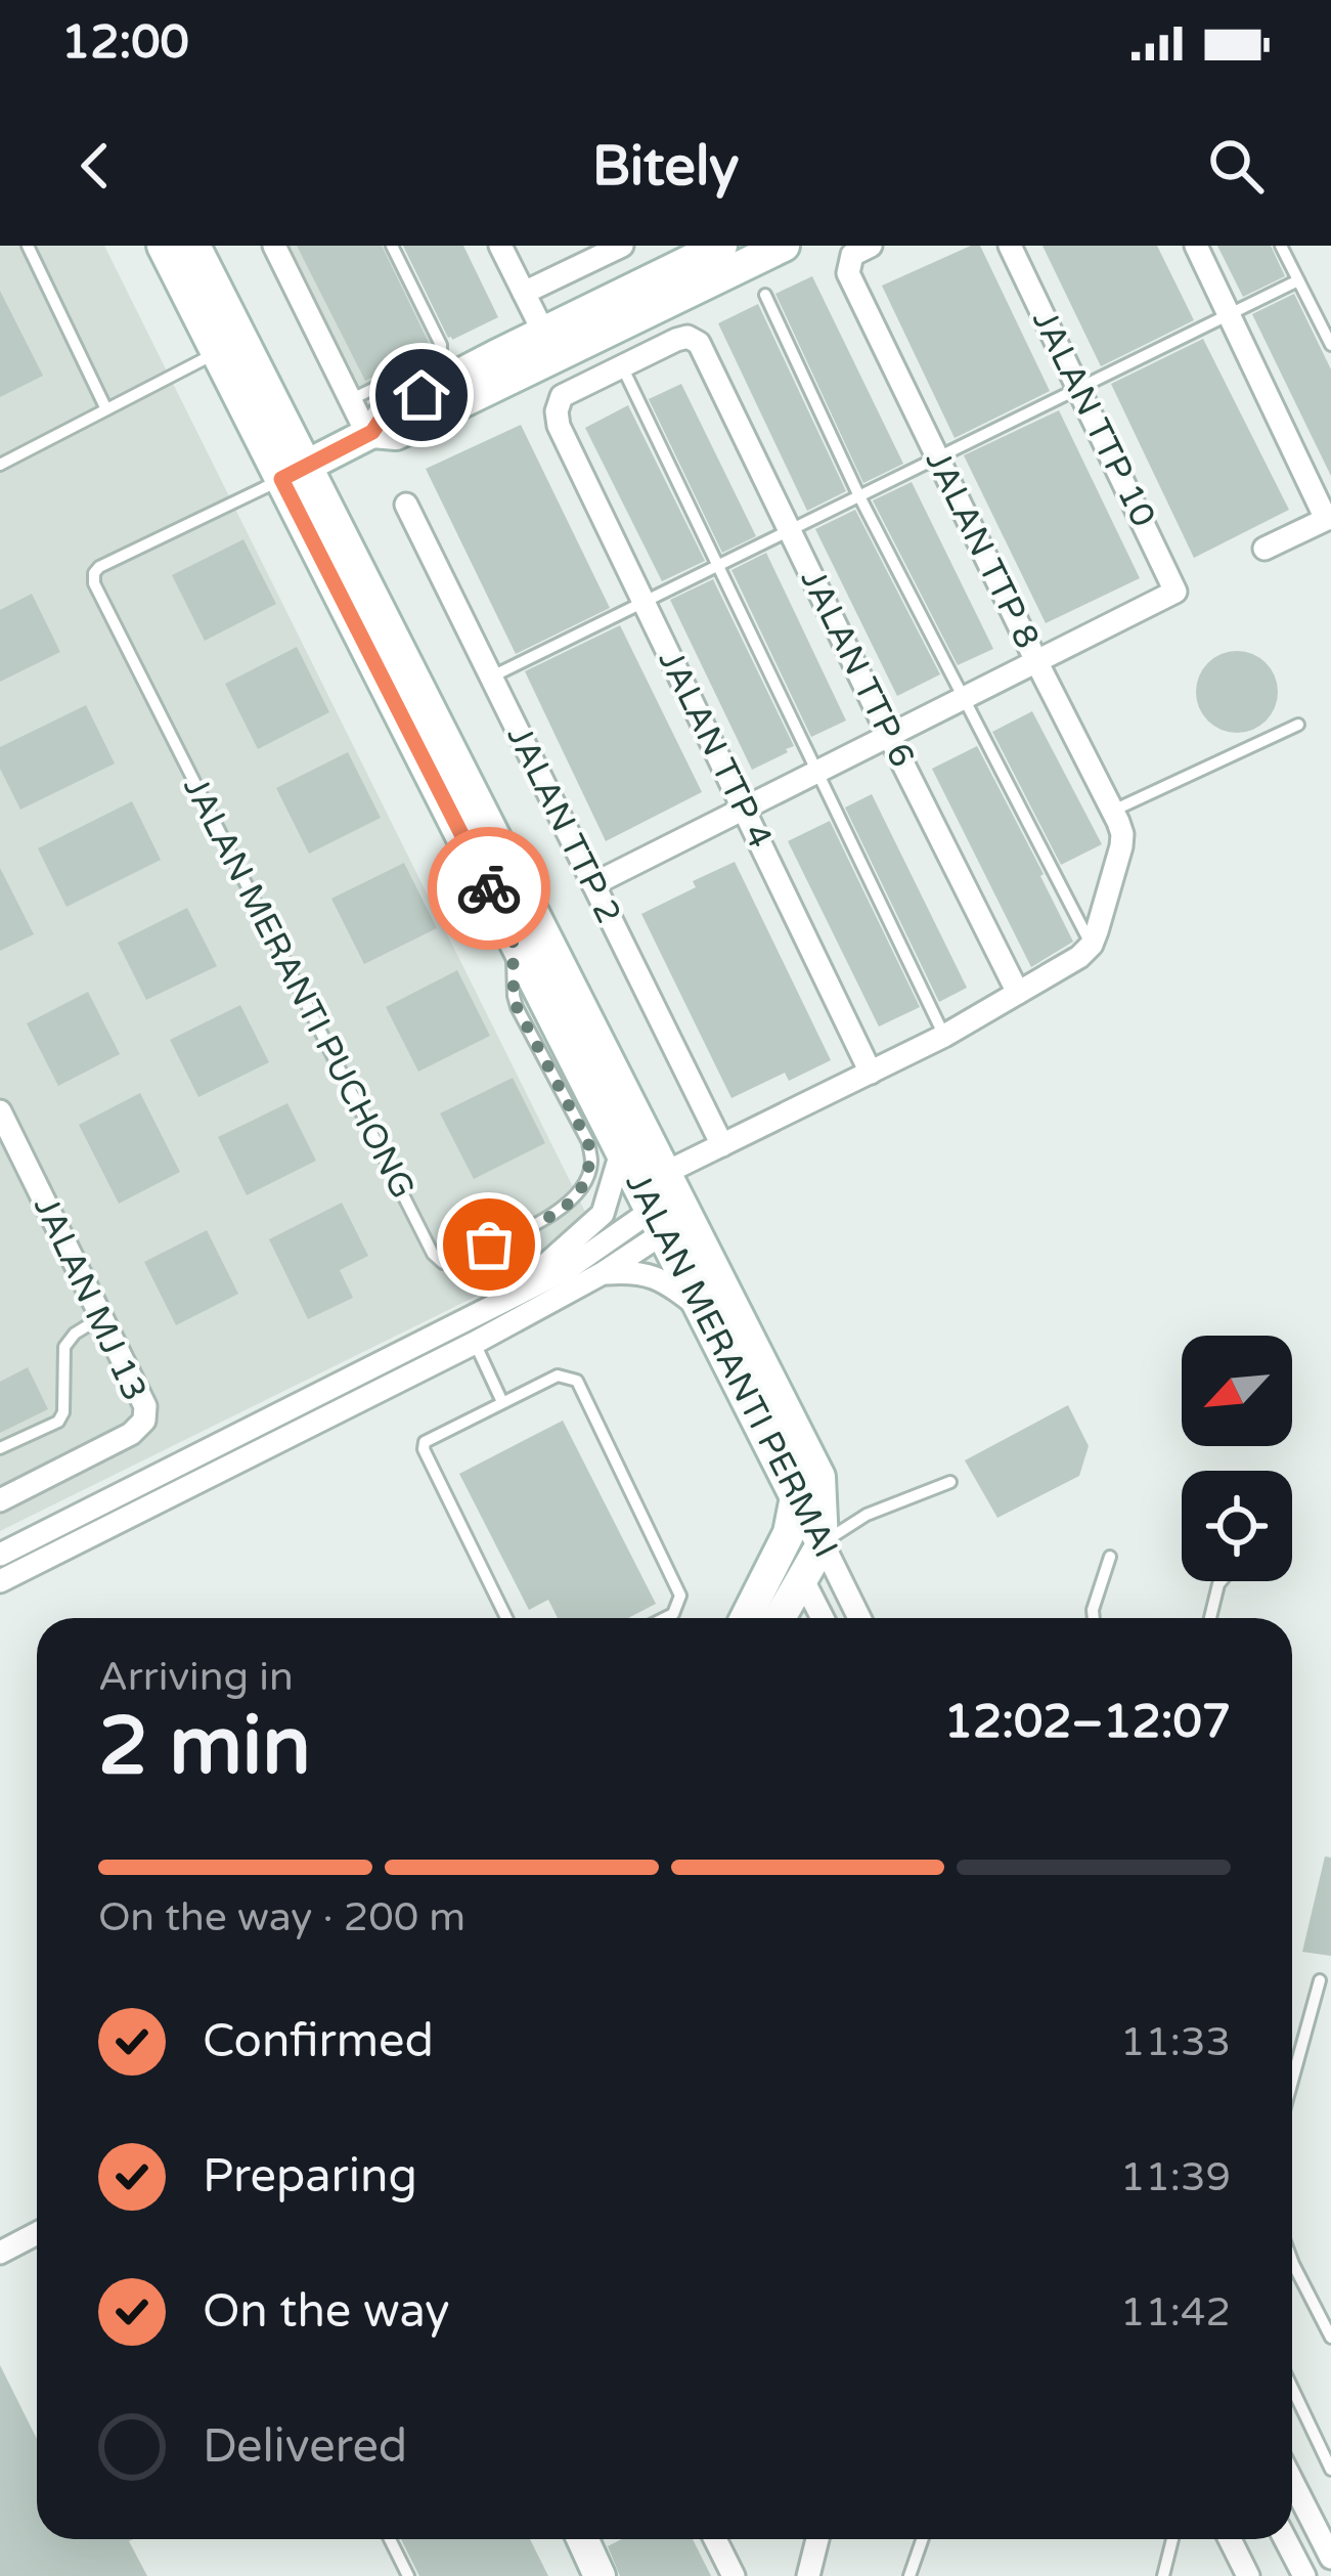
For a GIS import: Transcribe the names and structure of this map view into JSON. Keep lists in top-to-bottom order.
{
  "streets": {
    "street": [
      "JALAN TTP 10",
      "JALAN TTP 8",
      "JALAN TTP 6",
      "JALAN TTP 4",
      "JALAN TTP 2",
      "JALAN MJ 13",
      "JALAN MERANTI PERMAI"
    ],
    "lane": ["JALAN MERANTI PUCHONG"]
  },
  "crossings": [
    ["JALAN TTP 10", "JALAN TTP 8"],
    ["JALAN TTP 6", "JALAN TTP 4"],
    ["JALAN MERANTI PUCHONG", "JALAN MERANTI PERMAI"]
  ],
  "north": "bottom left",
  "page": {
    "status": "12:00",
    "header": "Bitely",
    "heading": ["2 min", "Arriving in", "12:02–12:07"],
    "bar": "On the way · 200 m",
    "list": [
      ["Confirmed", "11:33"],
      ["Preparing", "11:39"],
      ["On the way", "11:42"],
      "Delivered"
    ]
  }
}
